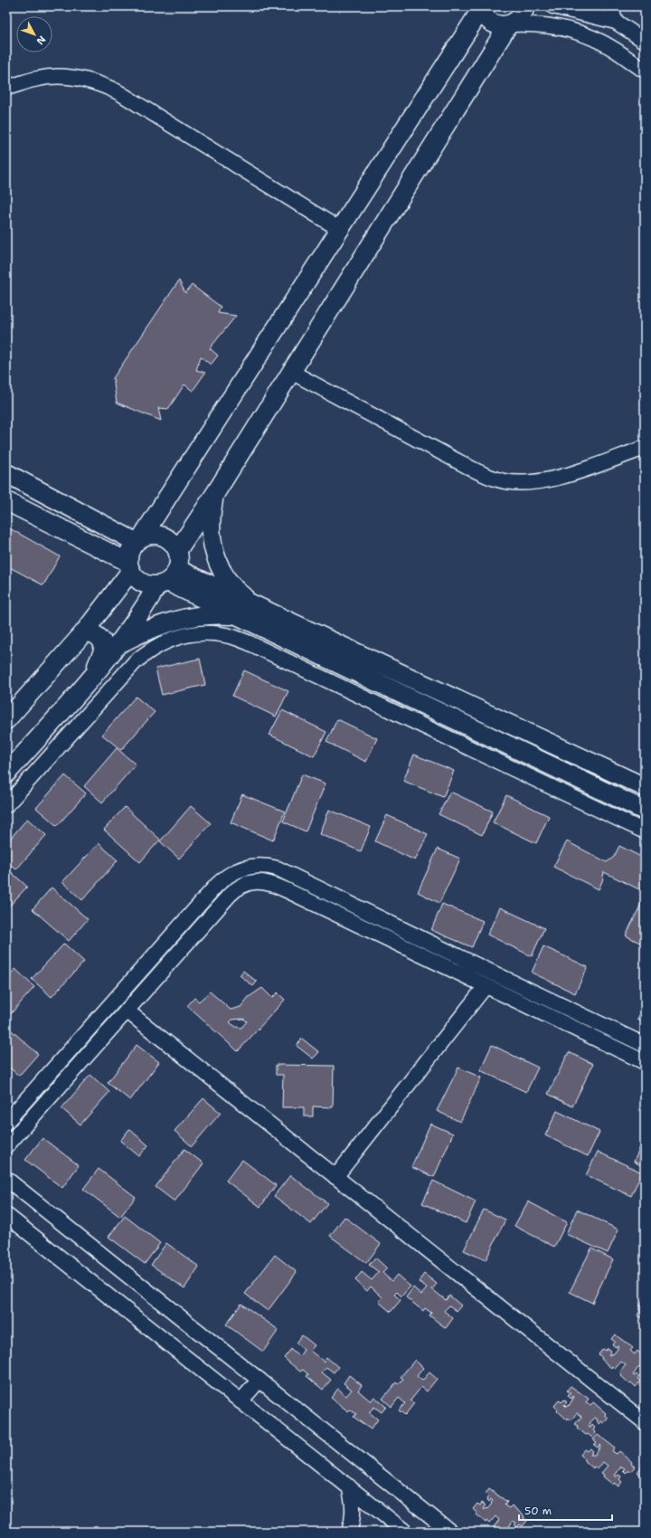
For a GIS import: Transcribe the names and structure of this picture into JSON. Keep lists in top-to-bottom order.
{
  "scale_bar": "50 m",
  "north": "bottom right"
}
